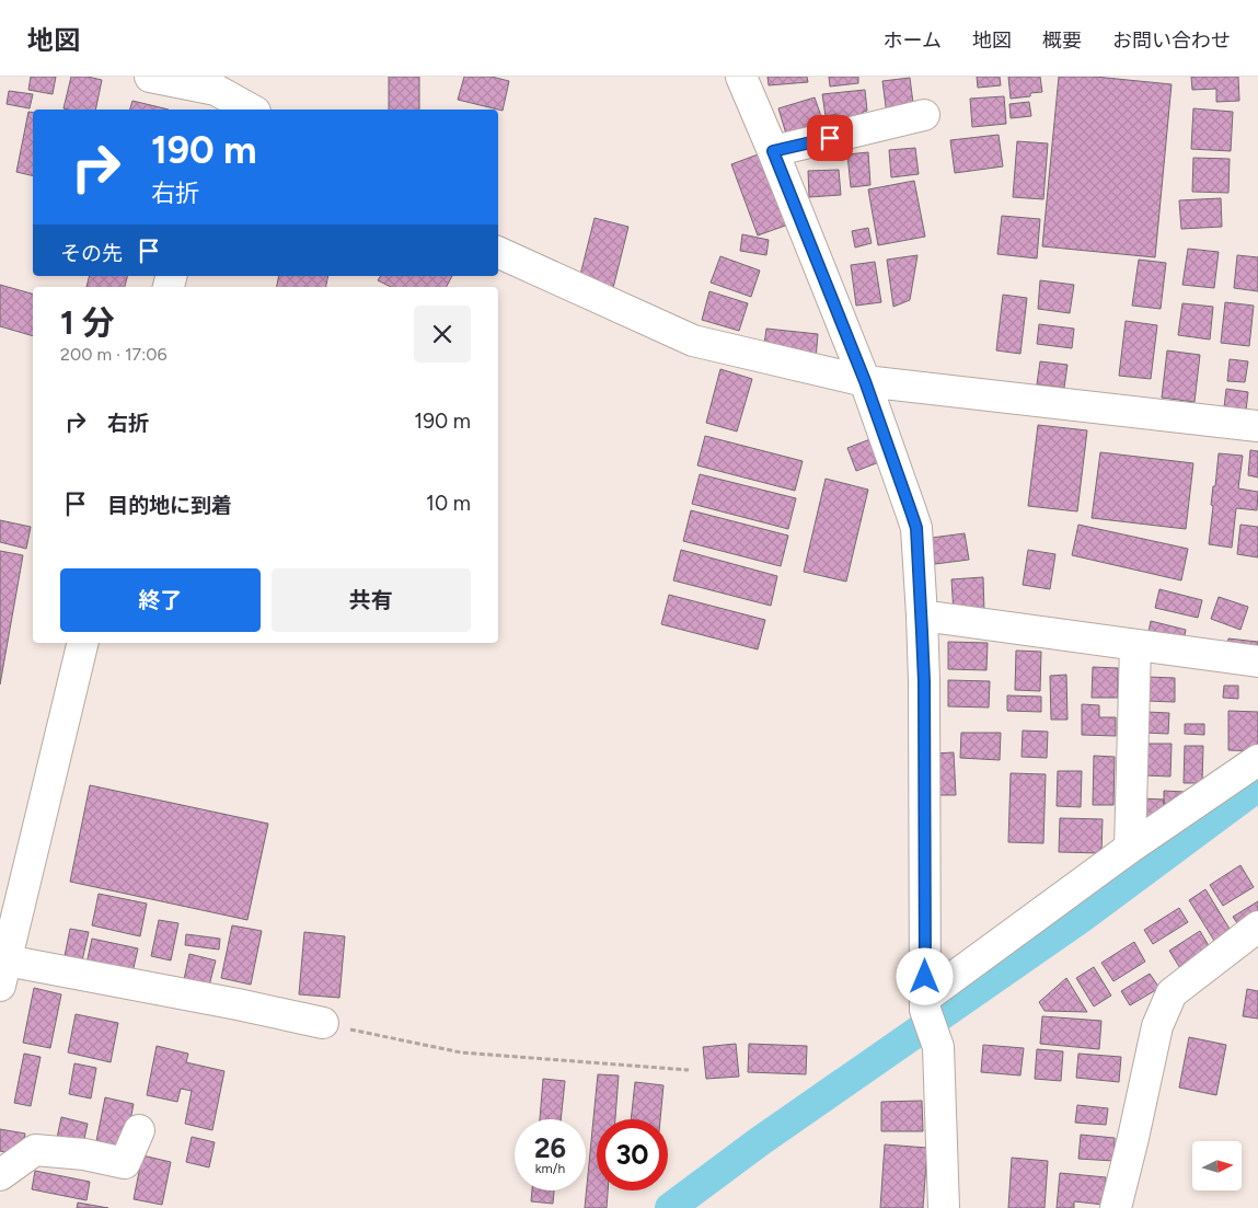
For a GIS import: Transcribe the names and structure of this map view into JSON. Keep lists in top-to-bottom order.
{
  "north": "right",
  "page": {
    "header": "地図",
    "nav": [
      "ホーム",
      "地図",
      "概要",
      "お問い合わせ"
    ],
    "turn": ["190 m", "右折"],
    "then": "その先",
    "heading": ["1 分", "200 m · 17:06"],
    "list": [
      {
        "name": "右折",
        "value": "190 m"
      },
      {
        "name": "目的地に到着",
        "value": "10 m"
      }
    ],
    "buttons": ["終了", "共有"],
    "speed": "26 km/h",
    "limit": "30"
  }
}
